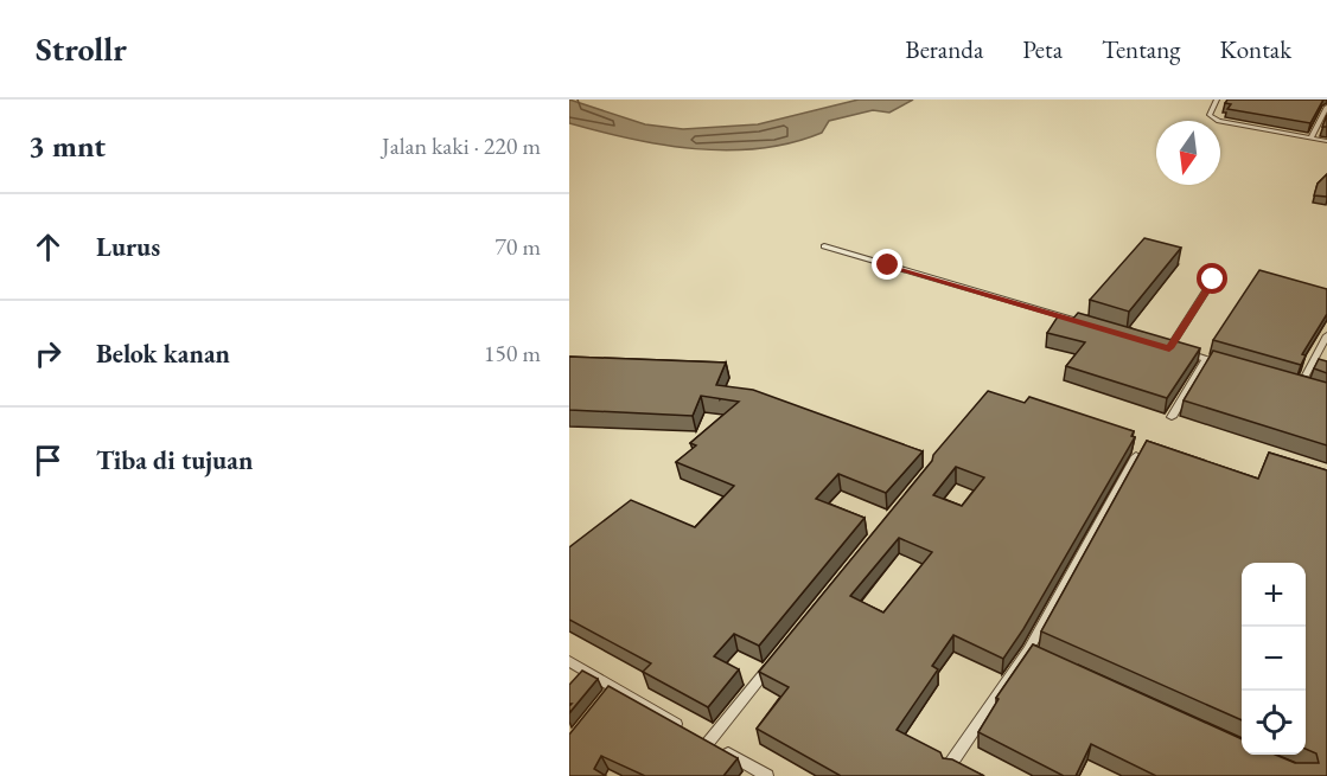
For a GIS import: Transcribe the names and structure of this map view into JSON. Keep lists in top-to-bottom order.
{
  "north": "bottom",
  "page": {
    "header": "Strollr",
    "nav": [
      "Beranda",
      "Peta",
      "Tentang",
      "Kontak"
    ],
    "heading": ["3 mnt", "Jalan kaki · 220 m"],
    "list": [
      ["Lurus", "70 m"],
      ["Belok kanan", "150 m"],
      "Tiba di tujuan"
    ],
    "map_buttons": ["+", "−"]
  }
}
